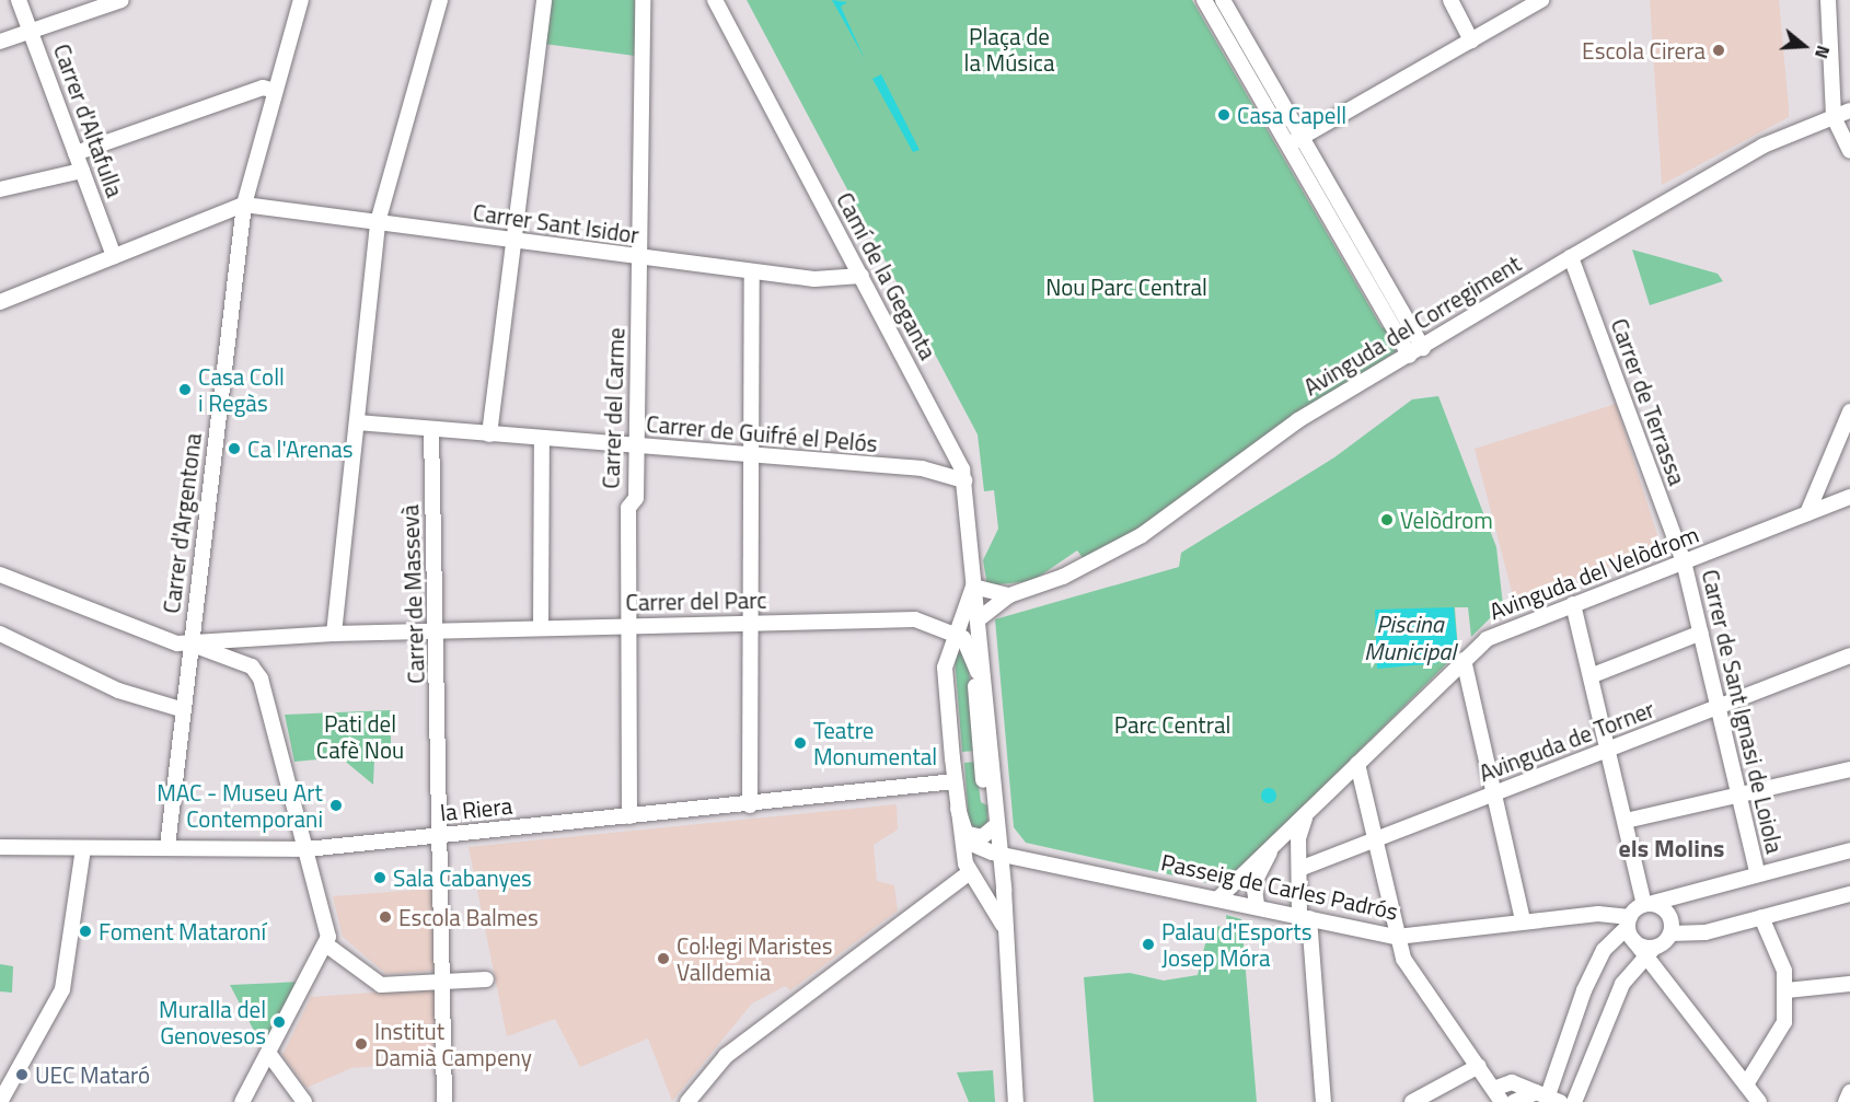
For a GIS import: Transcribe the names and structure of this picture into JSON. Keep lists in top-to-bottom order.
{
  "streets": {
    "street": [
      "Carrer d'Altafulla",
      "Carrer Sant Isidor",
      "Camí de la Geganta",
      "Avinguda del Corregiment",
      "Carrer de Terrassa",
      "Carrer del Carme",
      "Carrer de Guifré el Pelós",
      "Carrer d'Argentona",
      "Avinguda del Velòdrom",
      "Carrer de Massevà",
      "Carrer del Parc",
      "Carrer de Sant Ignasi de Loiola",
      "Avinguda de Torner",
      "la Riera",
      "Passeig de Carles Padrós"
    ]
  },
  "crossings": [
    ["Carrer Sant Isidor", "Camí de la Geganta"],
    ["Carrer Sant Isidor", "Carrer del Carme"],
    ["Carrer Sant Isidor", "Carrer d'Argentona"],
    ["Camí de la Geganta", "Avinguda del Corregiment"],
    ["Camí de la Geganta", "Carrer de Guifré el Pelós"],
    ["Avinguda del Corregiment", "Carrer de Terrassa"],
    ["Carrer de Terrassa", "Avinguda del Velòdrom"],
    ["Carrer de Terrassa", "Carrer de Sant Ignasi de Loiola"],
    ["Carrer del Carme", "Carrer de Guifré el Pelós"],
    ["Carrer del Carme", "Carrer del Parc"],
    ["Carrer del Carme", "la Riera"],
    ["Carrer de Guifré el Pelós", "Carrer de Massevà"],
    ["Carrer d'Argentona", "Carrer del Parc"],
    ["Carrer d'Argentona", "la Riera"],
    ["Avinguda del Velòdrom", "Carrer de Sant Ignasi de Loiola"],
    ["Avinguda del Velòdrom", "Passeig de Carles Padrós"],
    ["Carrer de Massevà", "Carrer del Parc"],
    ["Carrer de Massevà", "la Riera"],
    ["Carrer de Sant Ignasi de Loiola", "Avinguda de Torner"]
  ],
  "districts": ["els Molins"],
  "water": ["Piscina Municipal"],
  "parks": [
    "Plaça de la Música",
    "Nou Parc Central",
    "Pati del Cafè Nou",
    "Parc Central"
  ],
  "places": [
    "Escola Cirera",
    "Casa Capell",
    "Casa Coll i Regàs",
    "Ca l'Arenas",
    "Velòdrom",
    "Teatre Monumental",
    "MAC - Museu Art Contemporani",
    "Sala Cabanyes",
    "Escola Balmes",
    "Foment Mataroní",
    "Palau d'Esports Josep Móra",
    "Col·legi Maristes Valldemia",
    "Muralla del Genovesos",
    "Institut Damià Campeny",
    "UEC Mataró"
  ],
  "north": "right"
}
